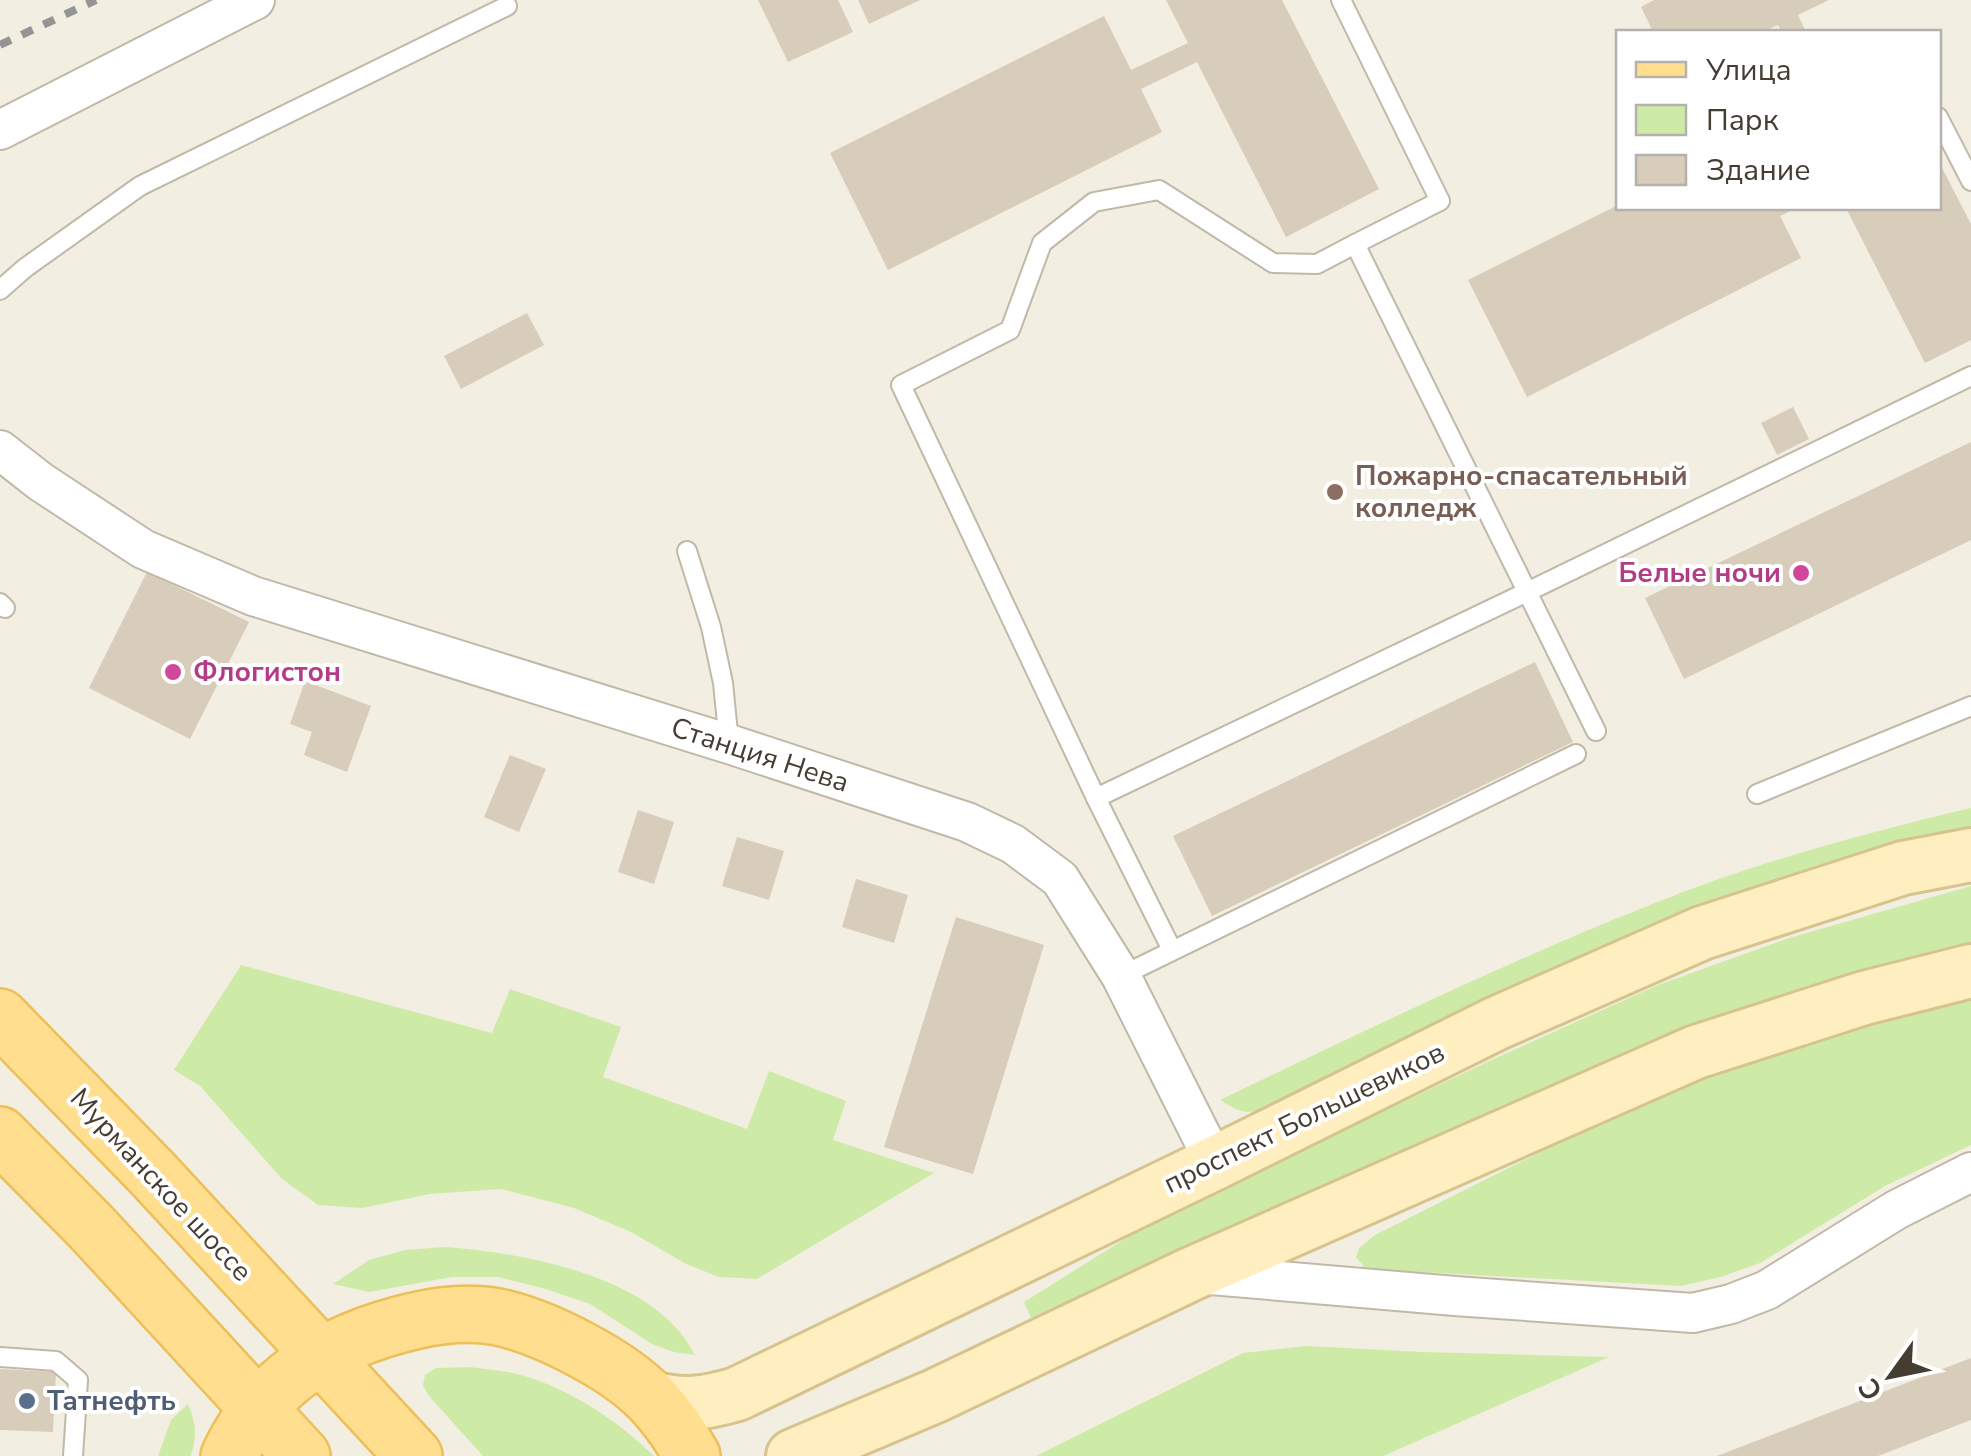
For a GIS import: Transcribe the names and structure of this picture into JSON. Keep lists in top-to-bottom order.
{
  "streets": {
    "main road": ["проспект Большевиков", "Мурманское шоссе"],
    "street": ["Станция Нева"]
  },
  "crossings": [
    ["Станция Нева", "проспект Большевиков"]
  ],
  "places": [
    "Пожарно-спасательный колледж",
    "Белые ночи",
    "Флогистон",
    "Татнефть"
  ],
  "legend": ["Улица", "Парк", "Здание"],
  "north": "bottom left"
}
